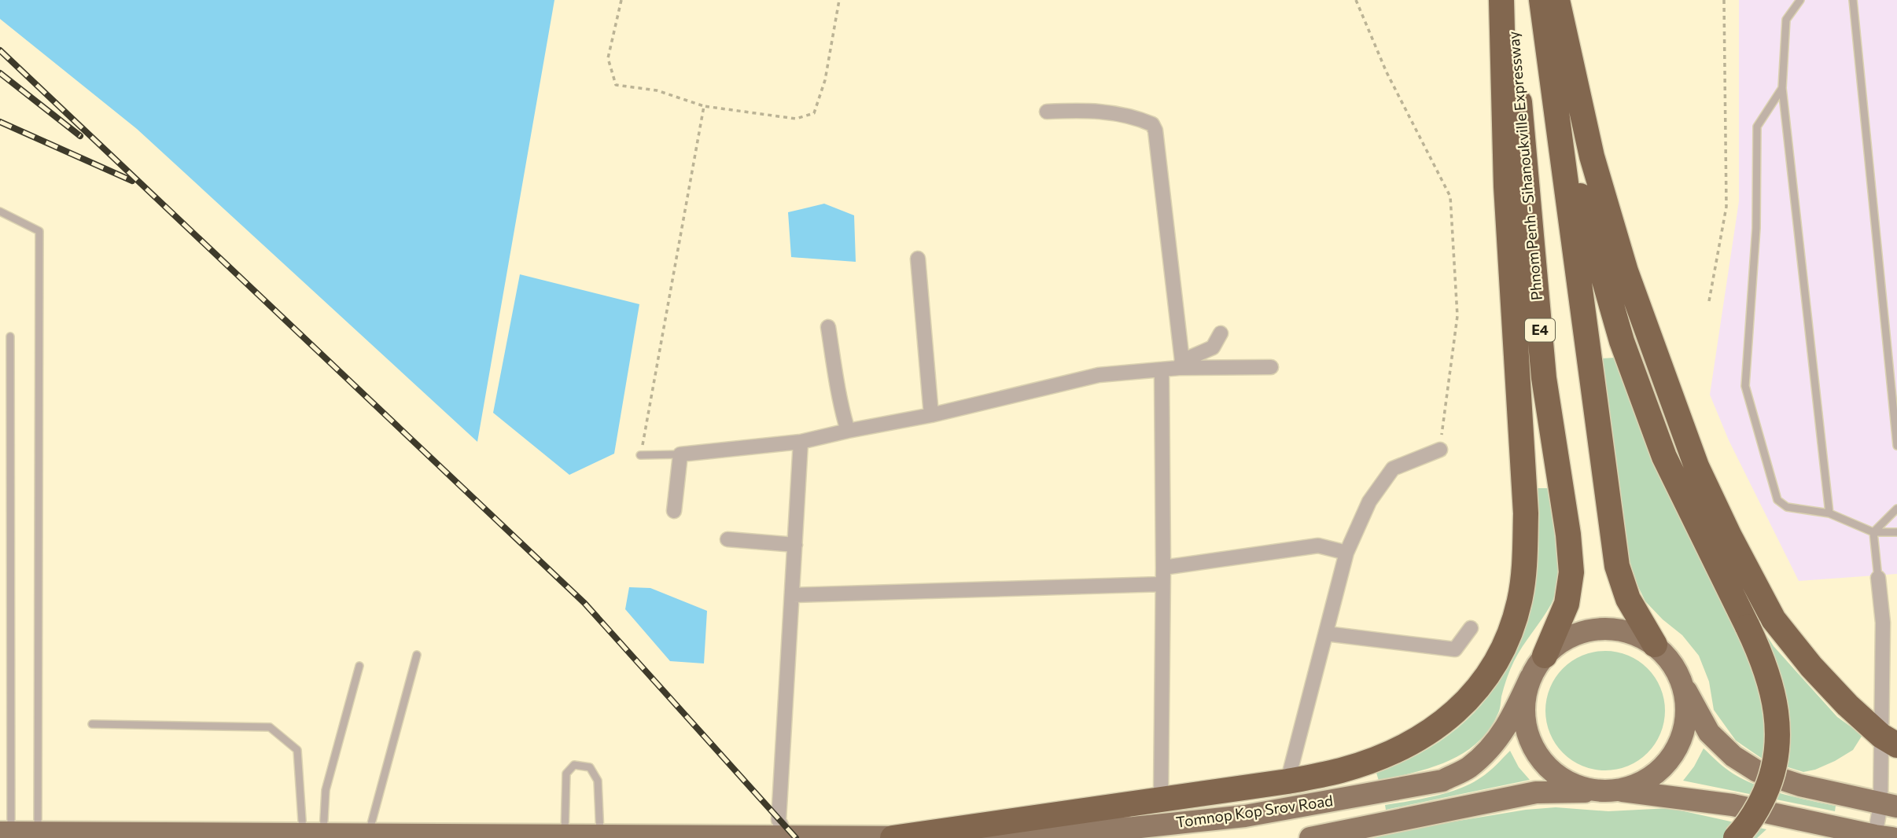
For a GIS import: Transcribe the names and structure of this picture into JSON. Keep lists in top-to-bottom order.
{
  "streets": {
    "highway": ["Phnom Penh - Sihanoukville Expressway", "E4"],
    "main road": ["Tomnop Kop Srov Road"]
  },
  "crossings": [
    ["Phnom Penh - Sihanoukville Expressway", "E4"],
    ["Phnom Penh - Sihanoukville Expressway", "Tomnop Kop Srov Road"],
    ["E4", "Tomnop Kop Srov Road"]
  ]
}
